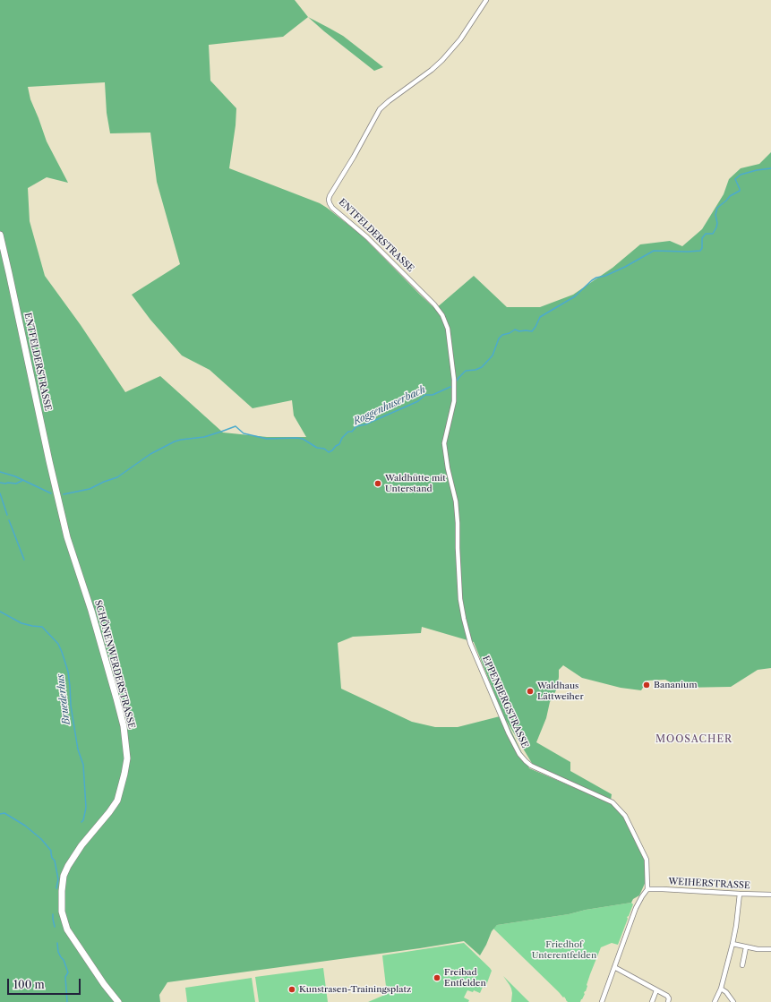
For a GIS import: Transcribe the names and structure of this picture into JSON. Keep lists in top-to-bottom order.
{
  "streets": {
    "street": [
      "ENTFELDERSTRASSE",
      "SCHÖNENWERDERSTRASSE",
      "EPPENBERGSTRASSE",
      "WEIHERSTRASSE"
    ]
  },
  "crossings": [
    ["ENTFELDERSTRASSE", "SCHÖNENWERDERSTRASSE"],
    ["ENTFELDERSTRASSE", "EPPENBERGSTRASSE"],
    ["EPPENBERGSTRASSE", "WEIHERSTRASSE"]
  ],
  "districts": ["MOOSACHER"],
  "water": ["Roggenhuserbach", "Bruederhus"],
  "parks": ["Friedhof Unterentfelden"],
  "places": [
    "Waldhütte mit Unterstand",
    "Bananium",
    "Waldhaus Lättweiher",
    "Freibad Entfelden",
    "Kunstrasen-Trainingsplatz"
  ],
  "scale_bar": "100 m"
}
